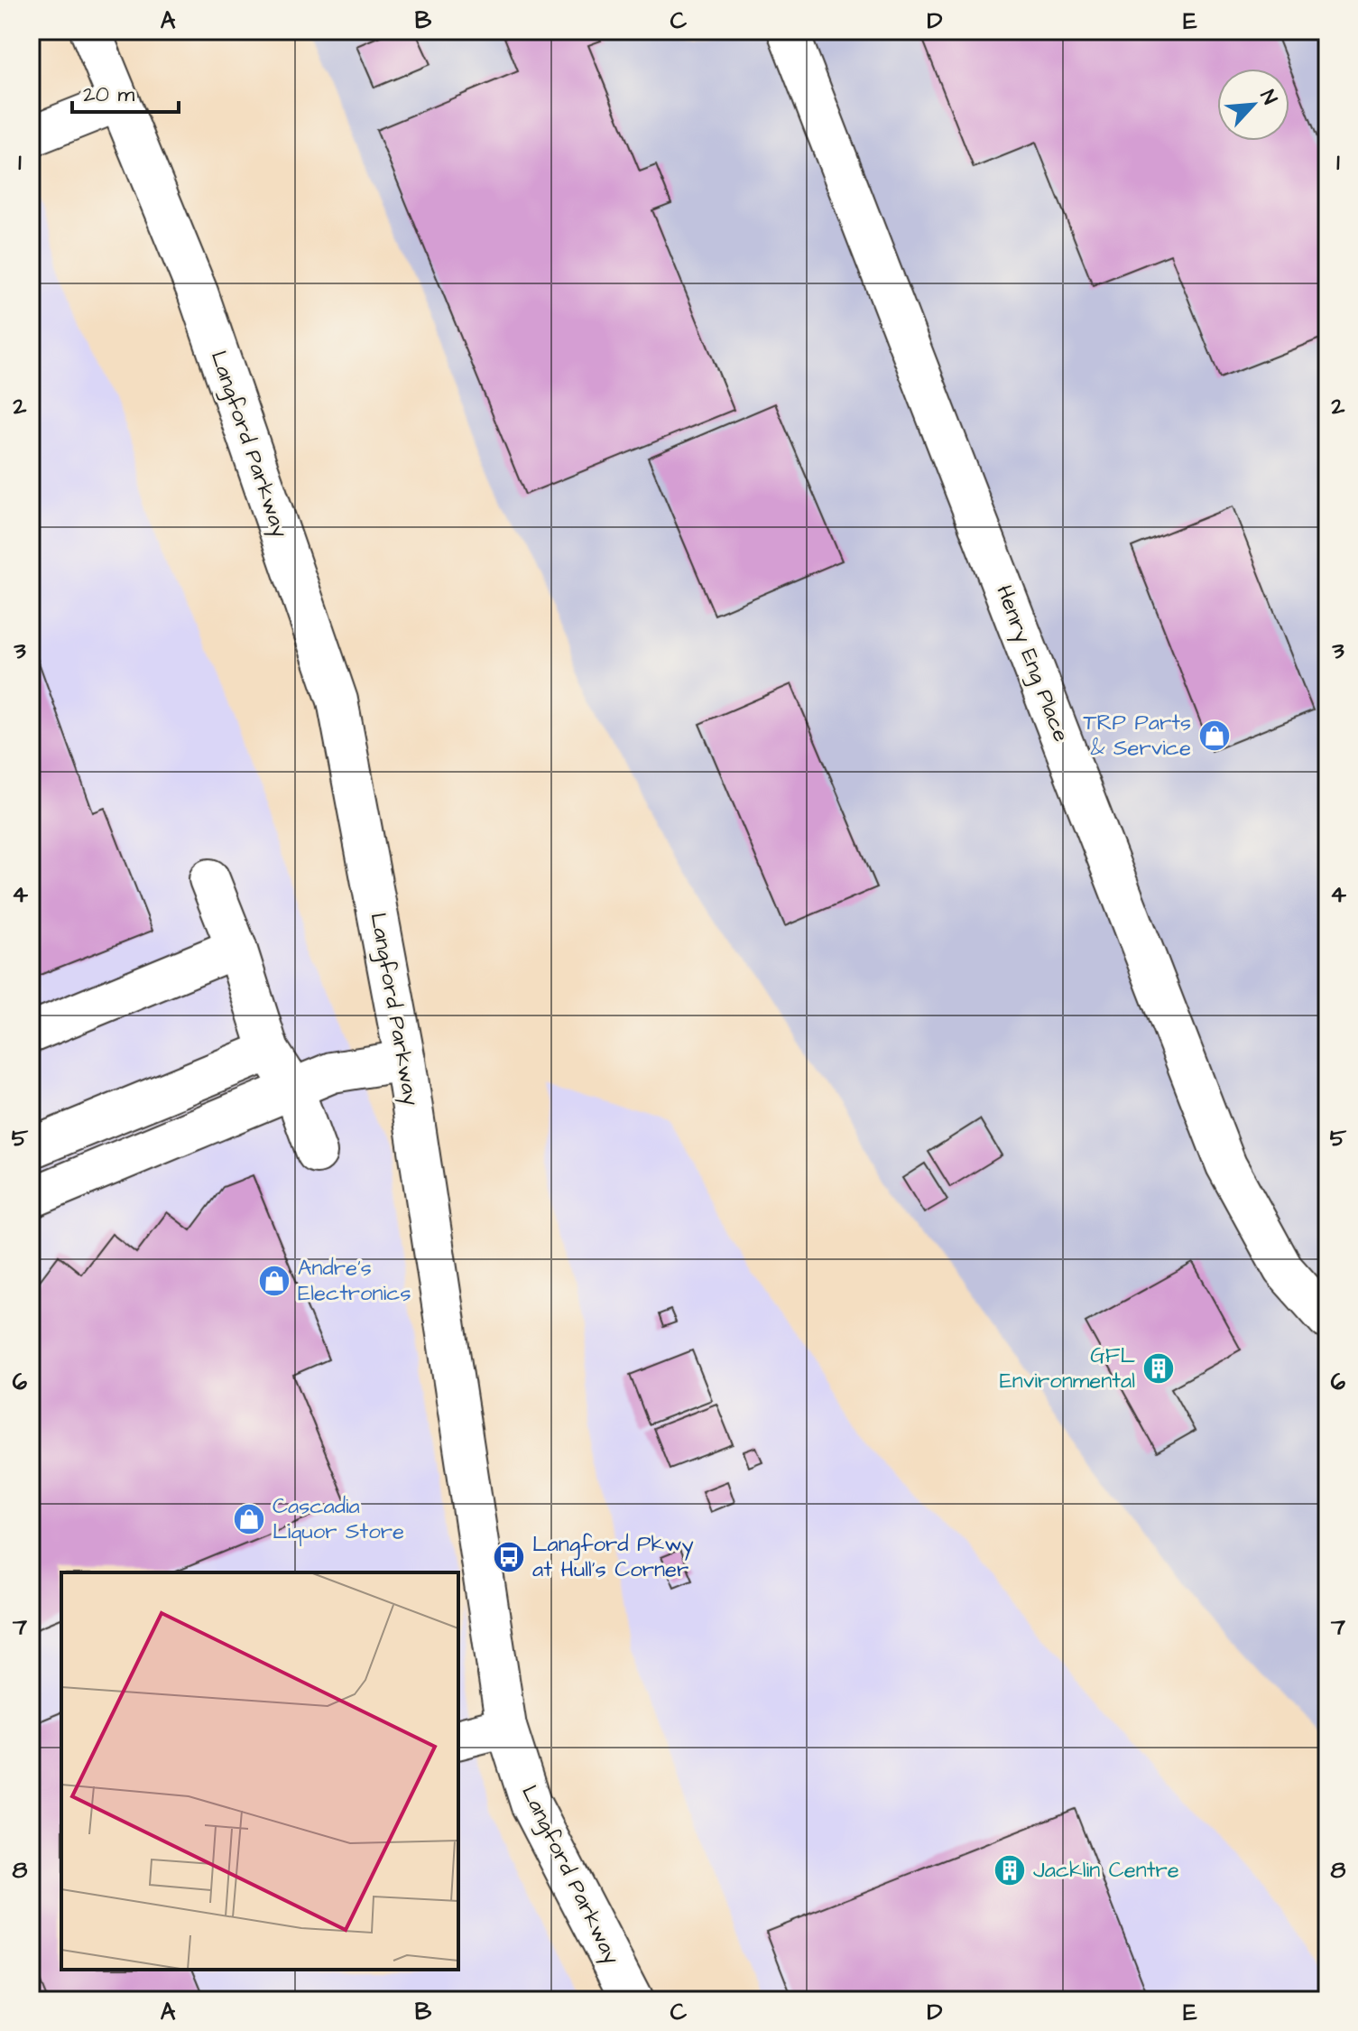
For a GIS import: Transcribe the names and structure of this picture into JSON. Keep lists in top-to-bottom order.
{
  "streets": {
    "main road": ["Langford Parkway", "Henry Eng Place"]
  },
  "places": {
    "shop": ["TRP Parts & Service", "Andre's Electronics", "Cascadia Liquor Store"],
    "building": ["GFL Environmental", "Jacklin Centre"],
    "bus stop": ["Langford Pkwy at Hull's Corner"]
  },
  "scale_bar": "20 m",
  "north": "top right",
  "grid": {
    "columns": [
      "A",
      "B",
      "C",
      "D",
      "E"
    ],
    "rows": [
      "1",
      "2",
      "3",
      "4",
      "5",
      "6",
      "7",
      "8"
    ]
  }
}
